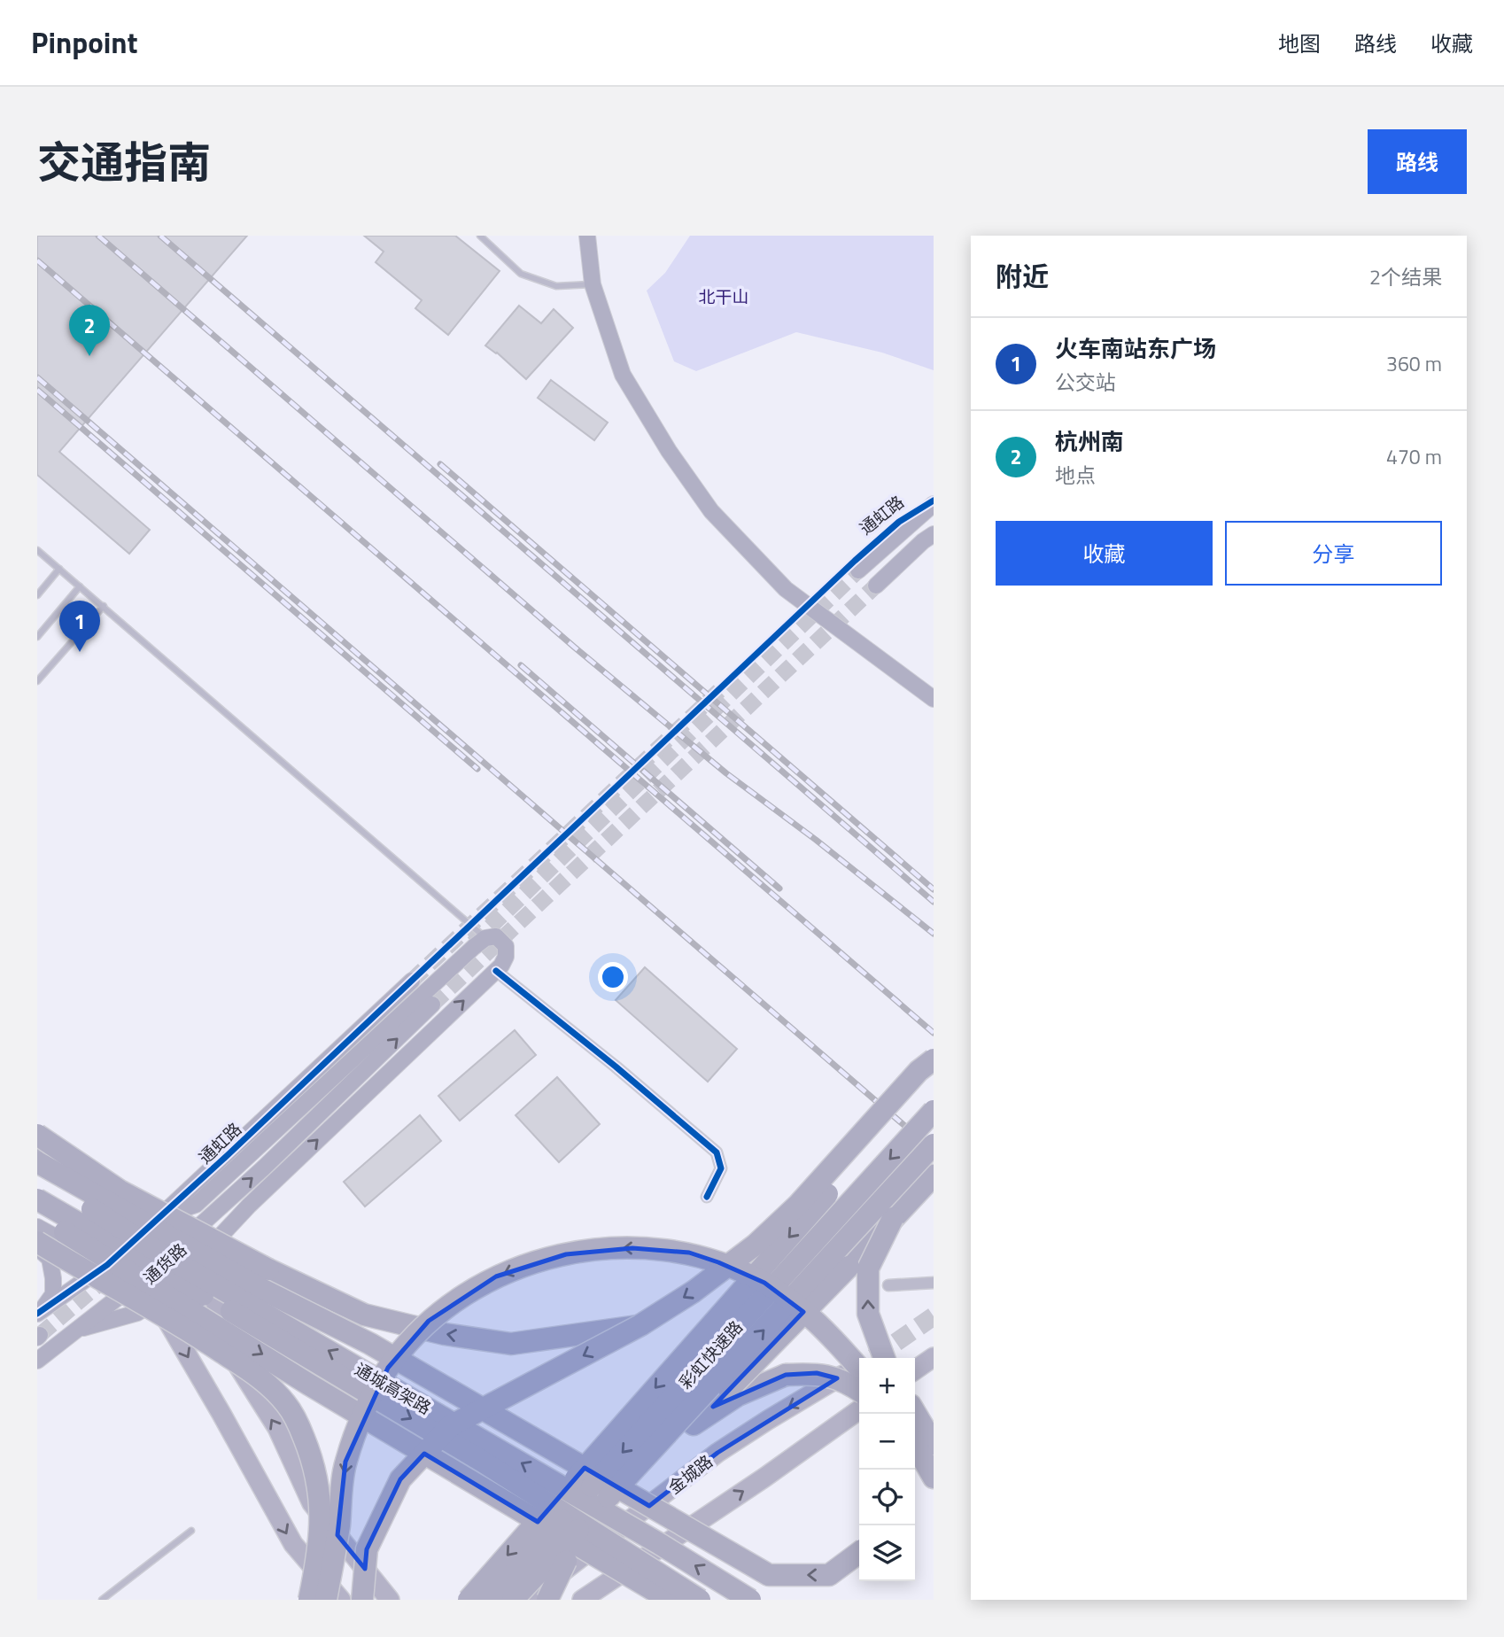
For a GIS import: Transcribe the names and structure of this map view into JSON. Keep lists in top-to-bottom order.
{
  "streets": {
    "highway": ["彩虹快速路", "通城高架路"],
    "main road": ["通虹路", "通货路", "金城路"]
  },
  "crossings": [
    ["通虹路", "通货路"]
  ],
  "parks": ["北干山"],
  "page": {
    "header": "Pinpoint",
    "nav": ["地图", "路线", "收藏"],
    "title": "交通指南",
    "buttons": [
      "路线",
      ["收藏", "分享"]
    ],
    "heading": ["附近", "2个结果"],
    "pins": ["2", "1"],
    "list": [
      {
        "mark": "1",
        "name": "火车南站东广场",
        "note": "公交站",
        "value": "360 m"
      },
      {
        "mark": "2",
        "name": "杭州南",
        "note": "地点",
        "value": "470 m"
      }
    ],
    "map_buttons": ["+", "−"]
  }
}
